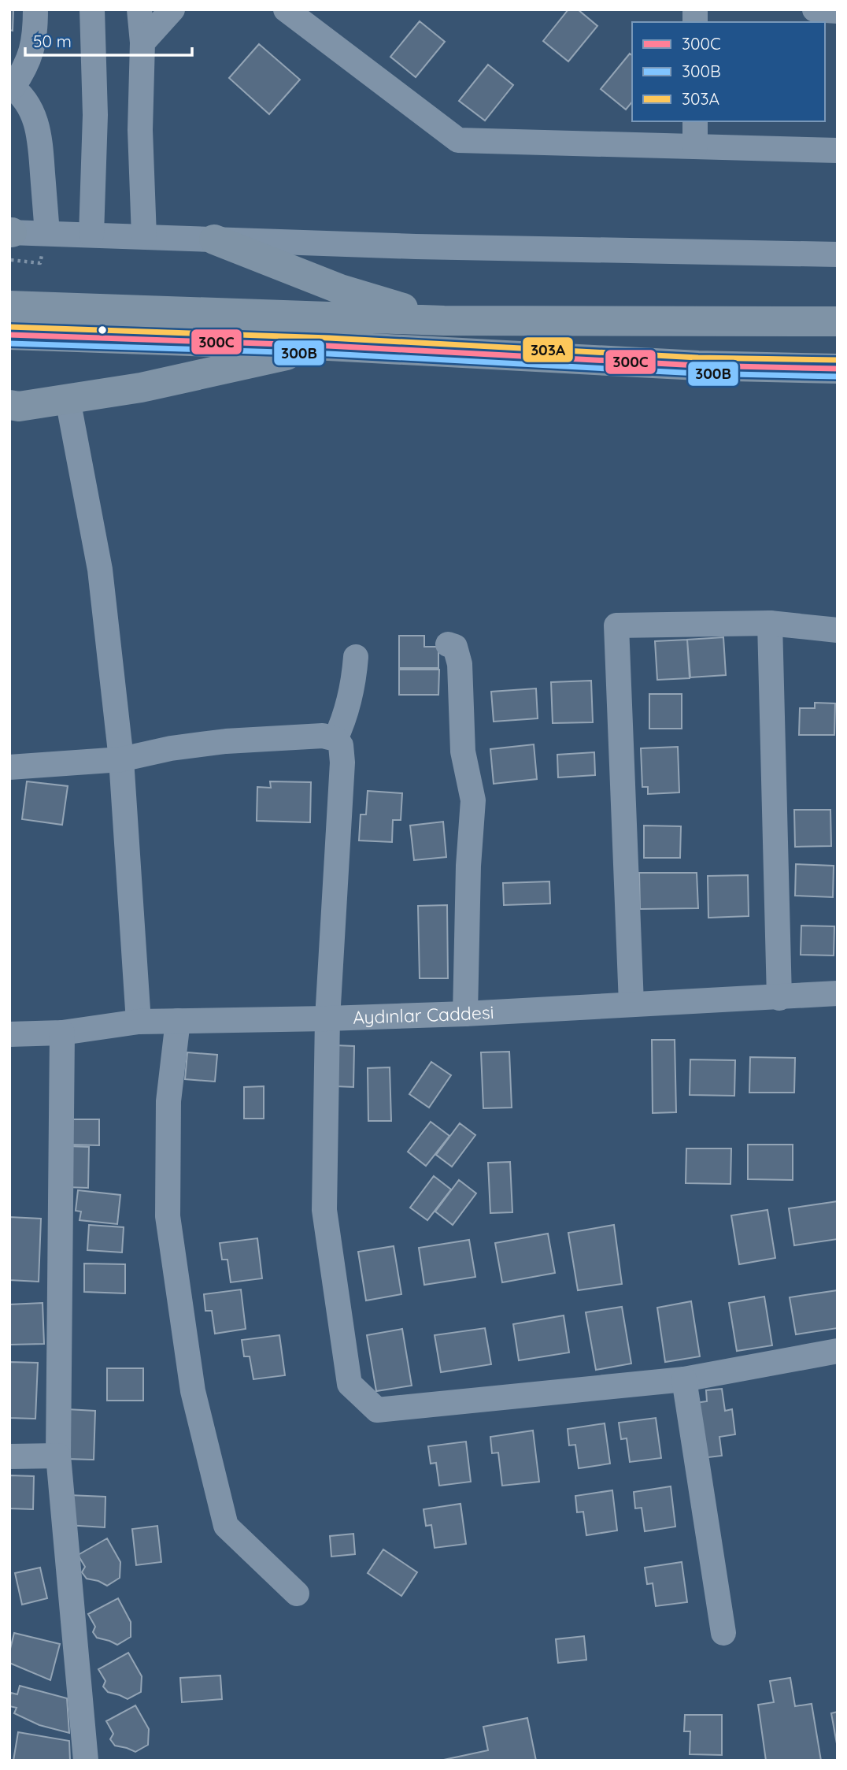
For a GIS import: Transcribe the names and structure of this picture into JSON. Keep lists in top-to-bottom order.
{
  "streets": {
    "street": ["Aydınlar Caddesi"]
  },
  "lines": ["transit line 303A", "transit line 300C", "transit line 300B"],
  "legend": ["300C", "300B", "303A"],
  "scale_bar": "50 m"
}
